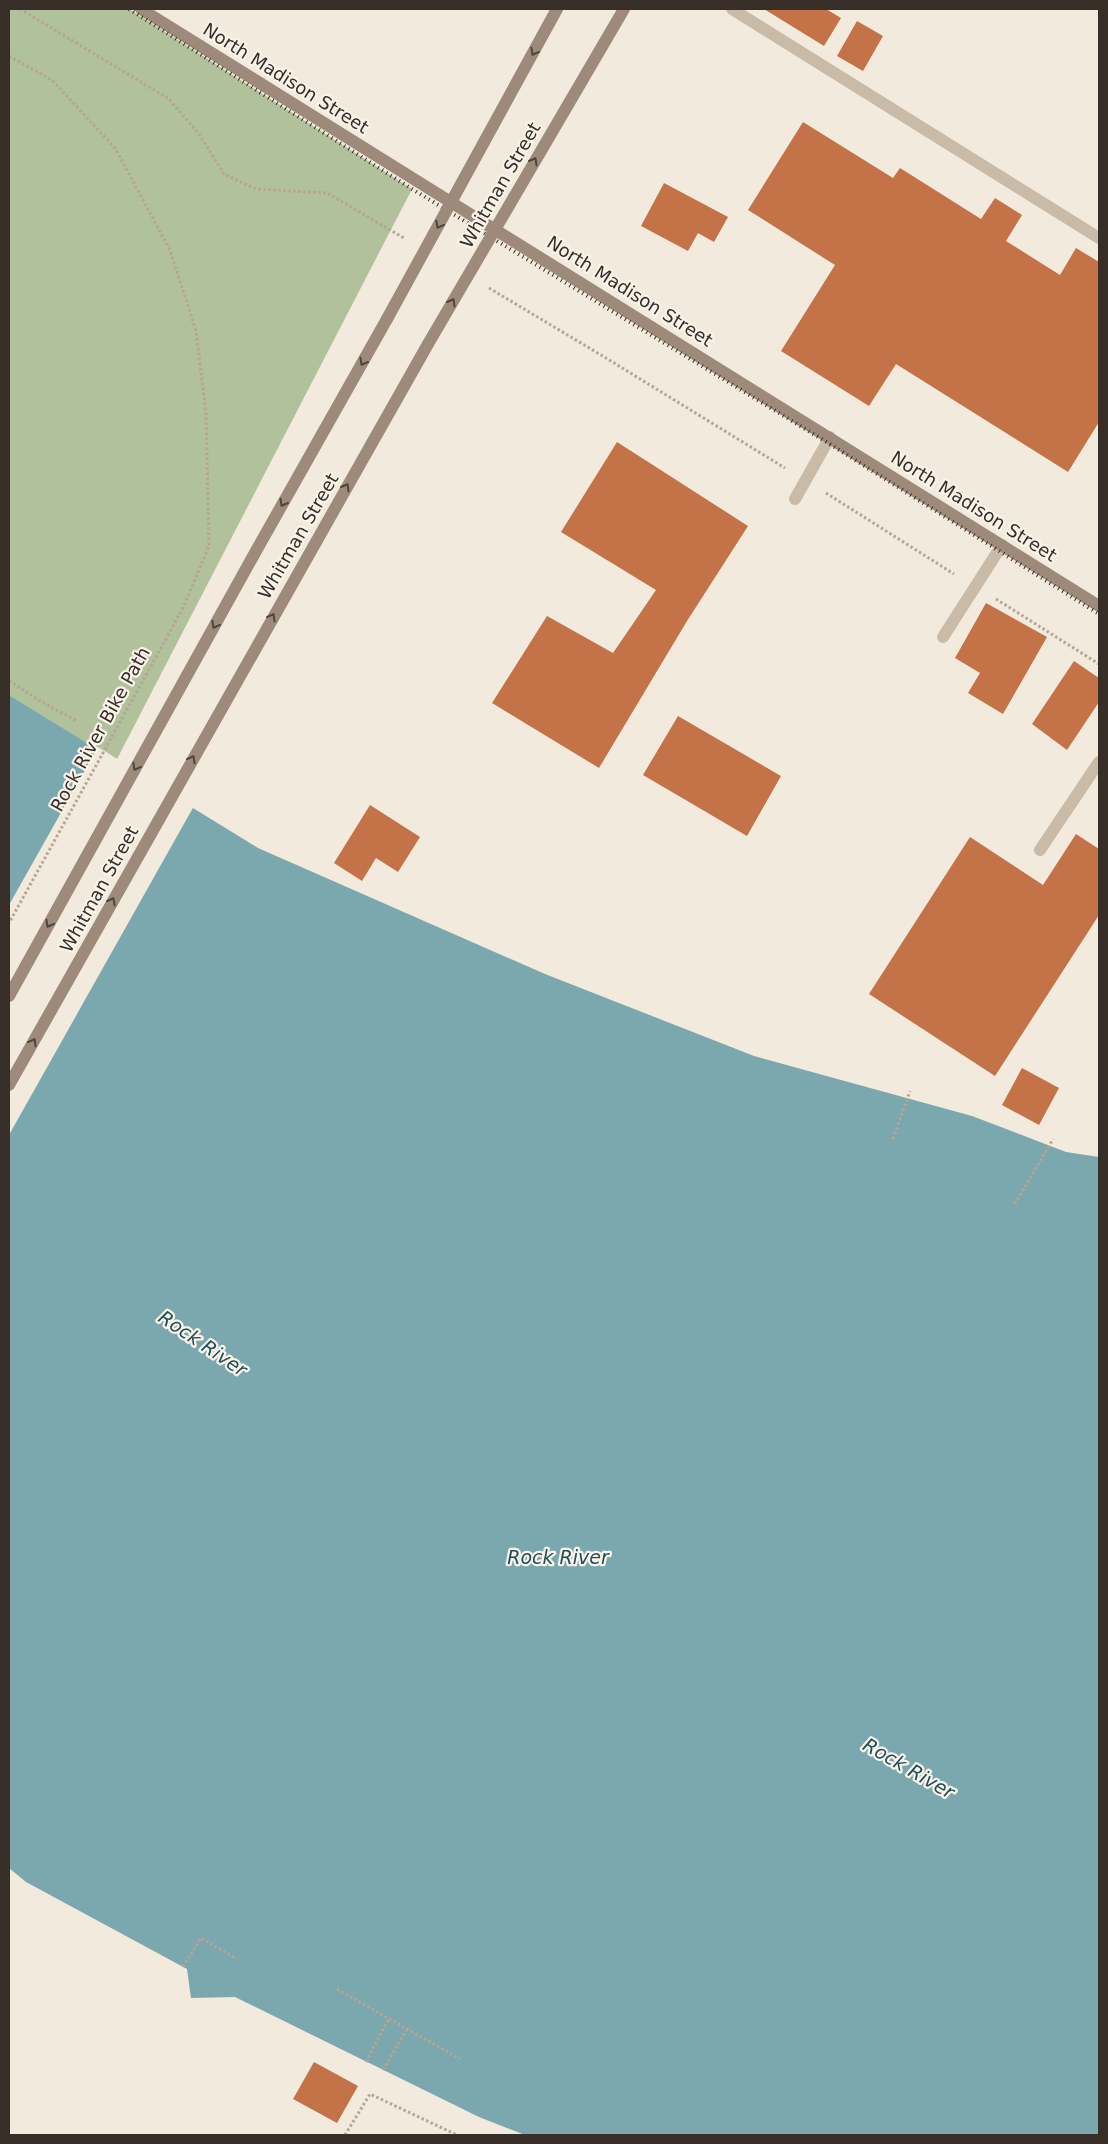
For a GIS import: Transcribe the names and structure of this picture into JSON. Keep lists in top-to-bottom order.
{
  "streets": {
    "main road": ["North Madison Street", "Whitman Street"],
    "path": ["Rock River Bike Path"]
  },
  "water": ["Rock River"]
}
